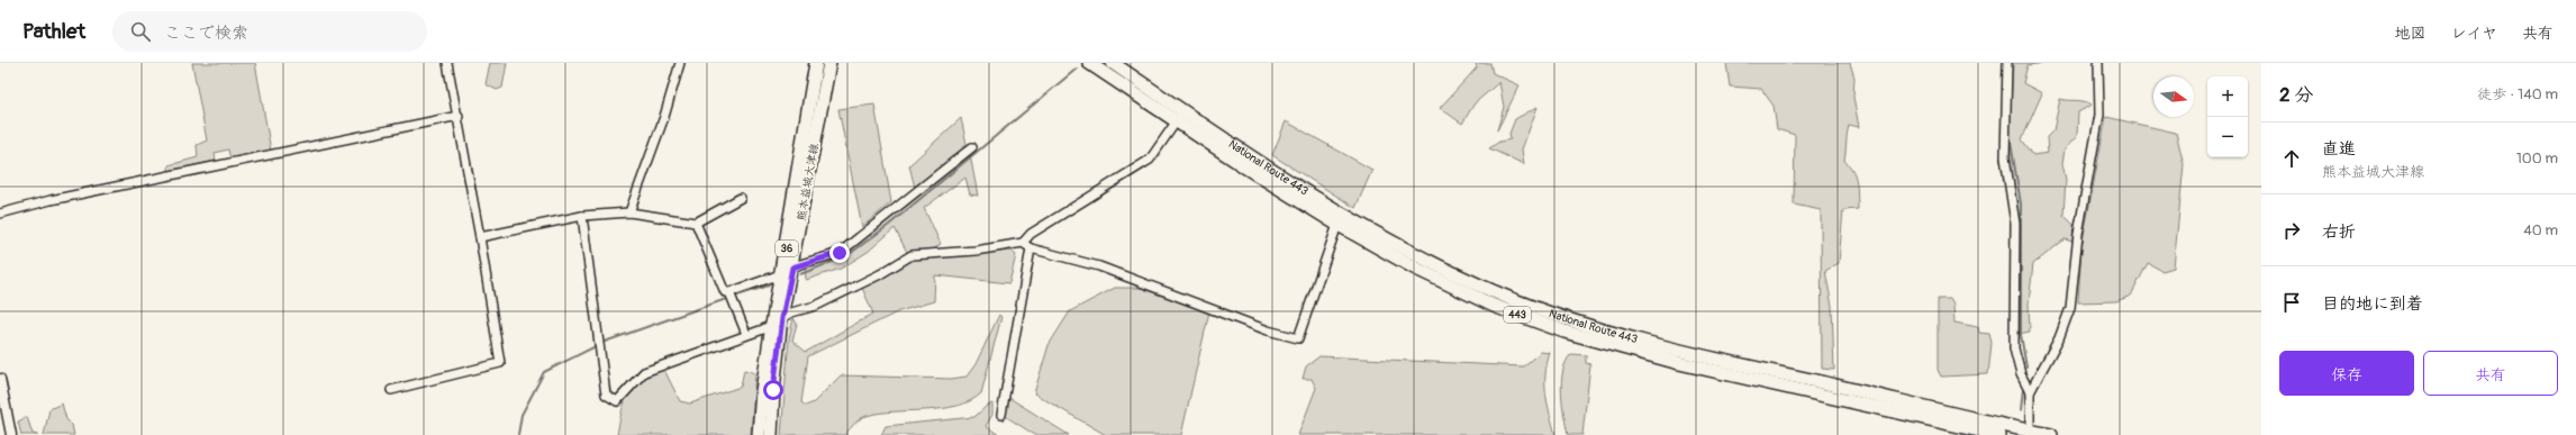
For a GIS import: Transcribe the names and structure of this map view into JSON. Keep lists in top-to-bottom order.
{
  "streets": {
    "main road": [
      "National Route 443",
      "熊本益城大津線",
      "36",
      "443"
    ]
  },
  "north": "right",
  "page": {
    "header": "Pathlet",
    "search": "ここで検索",
    "nav": ["地図", "レイヤ", "共有"],
    "heading": ["2 分", "徒歩 · 140 m"],
    "map_buttons": ["+", "−"],
    "list": [
      ["直進", "熊本益城大津線", "100 m"],
      ["右折", "40 m"],
      "目的地に到着"
    ],
    "buttons": ["保存", "共有"]
  }
}
